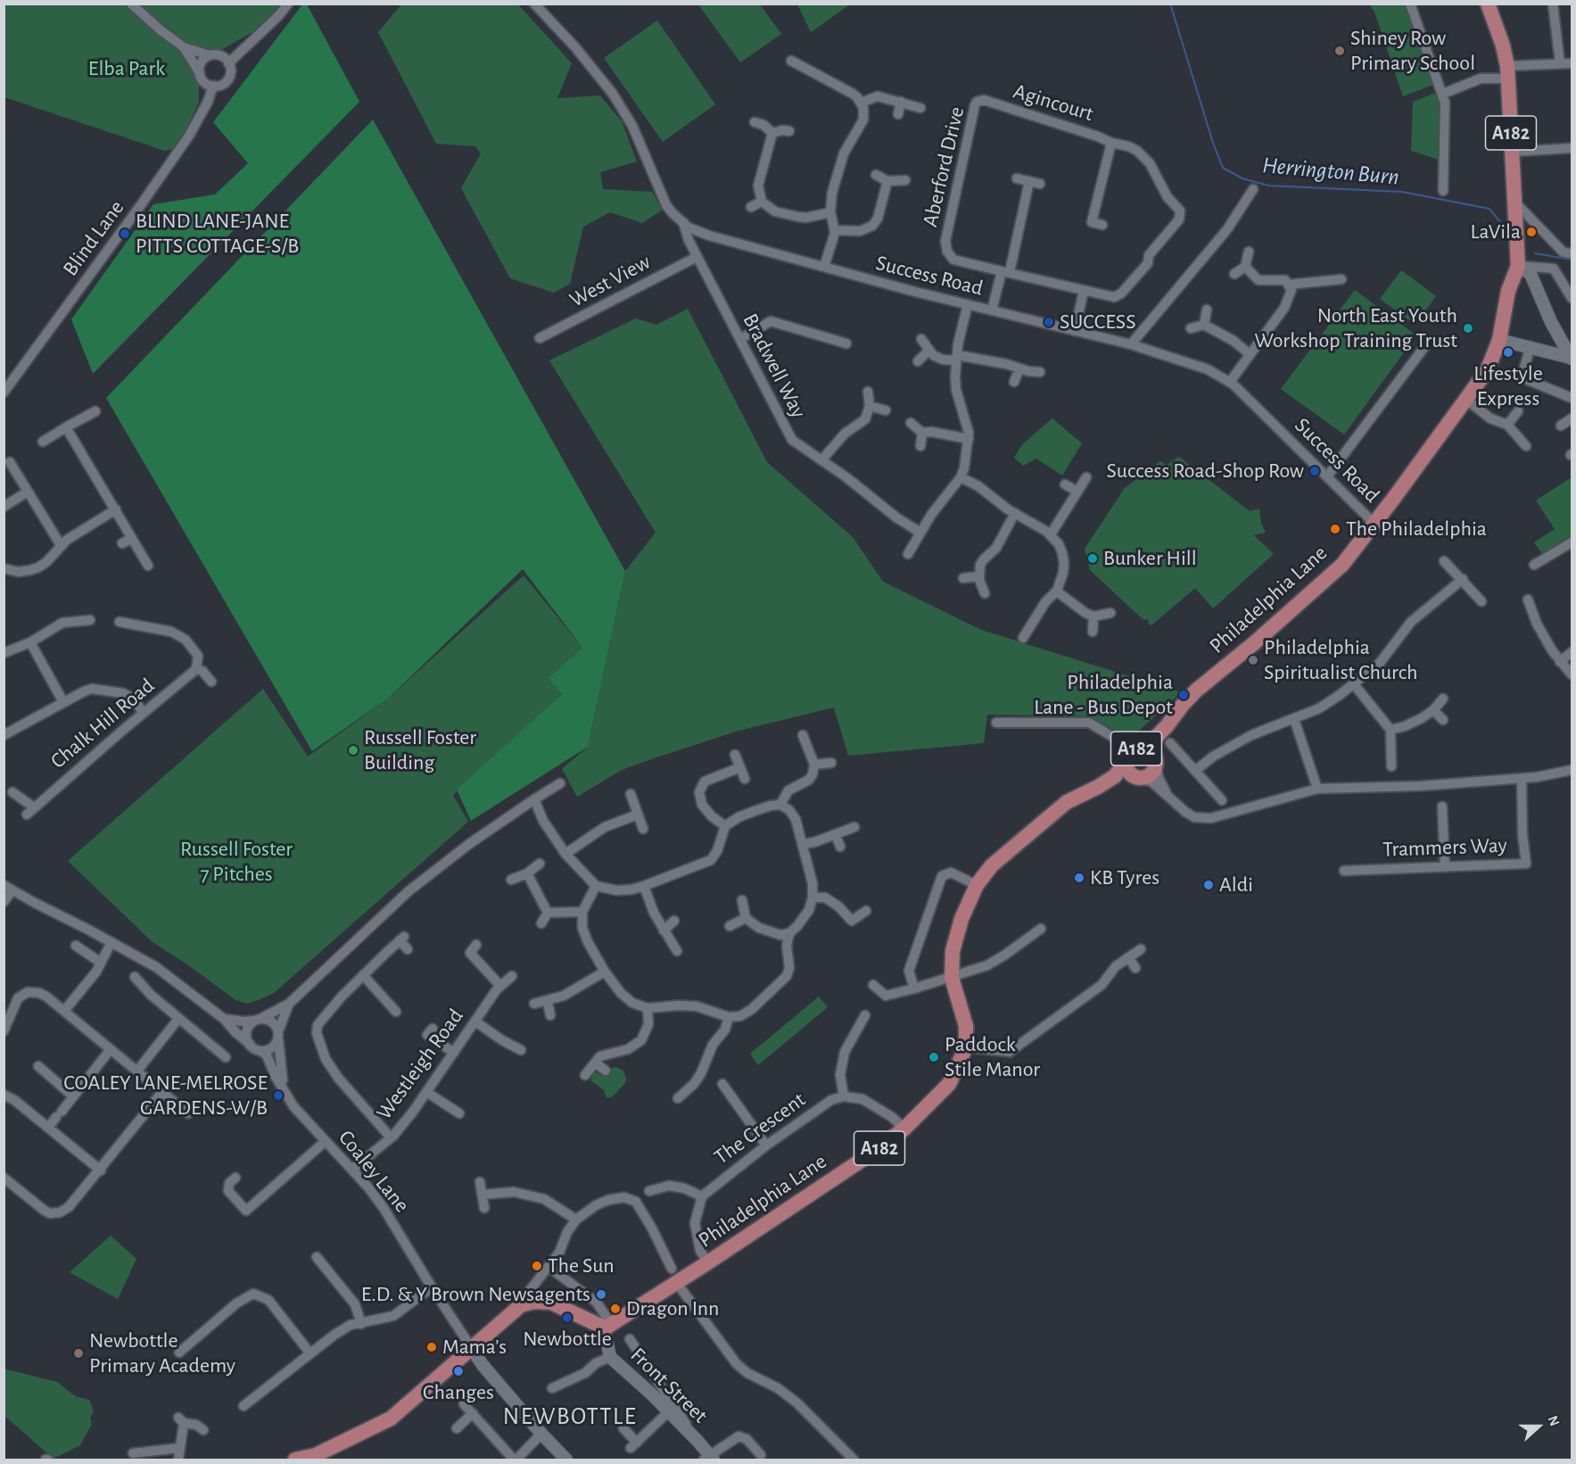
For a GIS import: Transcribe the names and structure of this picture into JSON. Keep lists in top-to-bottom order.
{
  "streets": {
    "main road": ["A182", "Philadelphia Lane"],
    "street": [
      "Agincourt",
      "Aberford Drive",
      "Blind Lane",
      "Success Road",
      "West View",
      "Bradwell Way",
      "Chalk Hill Road",
      "Trammers Way",
      "Westleigh Road",
      "The Crescent",
      "Coaley Lane",
      "Front Street"
    ]
  },
  "crossings": [
    ["Agincourt", "Aberford Drive"],
    ["A182", "Philadelphia Lane"],
    ["Success Road", "Bradwell Way"],
    ["Success Road", "Philadelphia Lane"],
    ["West View", "Bradwell Way"],
    ["Philadelphia Lane", "Front Street"],
    ["Westleigh Road", "Coaley Lane"]
  ],
  "districts": ["NEWBOTTLE"],
  "water": ["Herrington Burn"],
  "parks": ["Elba Park", "Russell Foster 7 Pitches"],
  "places": [
    "Shiney Row Primary School",
    "LaVila",
    "BLIND LANE-JANE PITTS COTTAGE-S/B",
    "SUCCESS",
    "North East Youth Workshop Training Trust",
    "Lifestyle Express",
    "Success Road-Shop Row",
    "The Philadelphia",
    "Bunker Hill",
    "Philadelphia Spiritualist Church",
    "Philadelphia Lane - Bus Depot",
    "Russell Foster Building",
    "KB Tyres",
    "Aldi",
    "Paddock Stile Manor",
    "COALEY LANE-MELROSE GARDENS-W/B",
    "The Sun",
    "E.D. & Y Brown Newsagents",
    "Dragon Inn",
    "Newbottle",
    "Mama’s",
    "Newbottle Primary Academy",
    "Changes"
  ],
  "north": "right"
}
